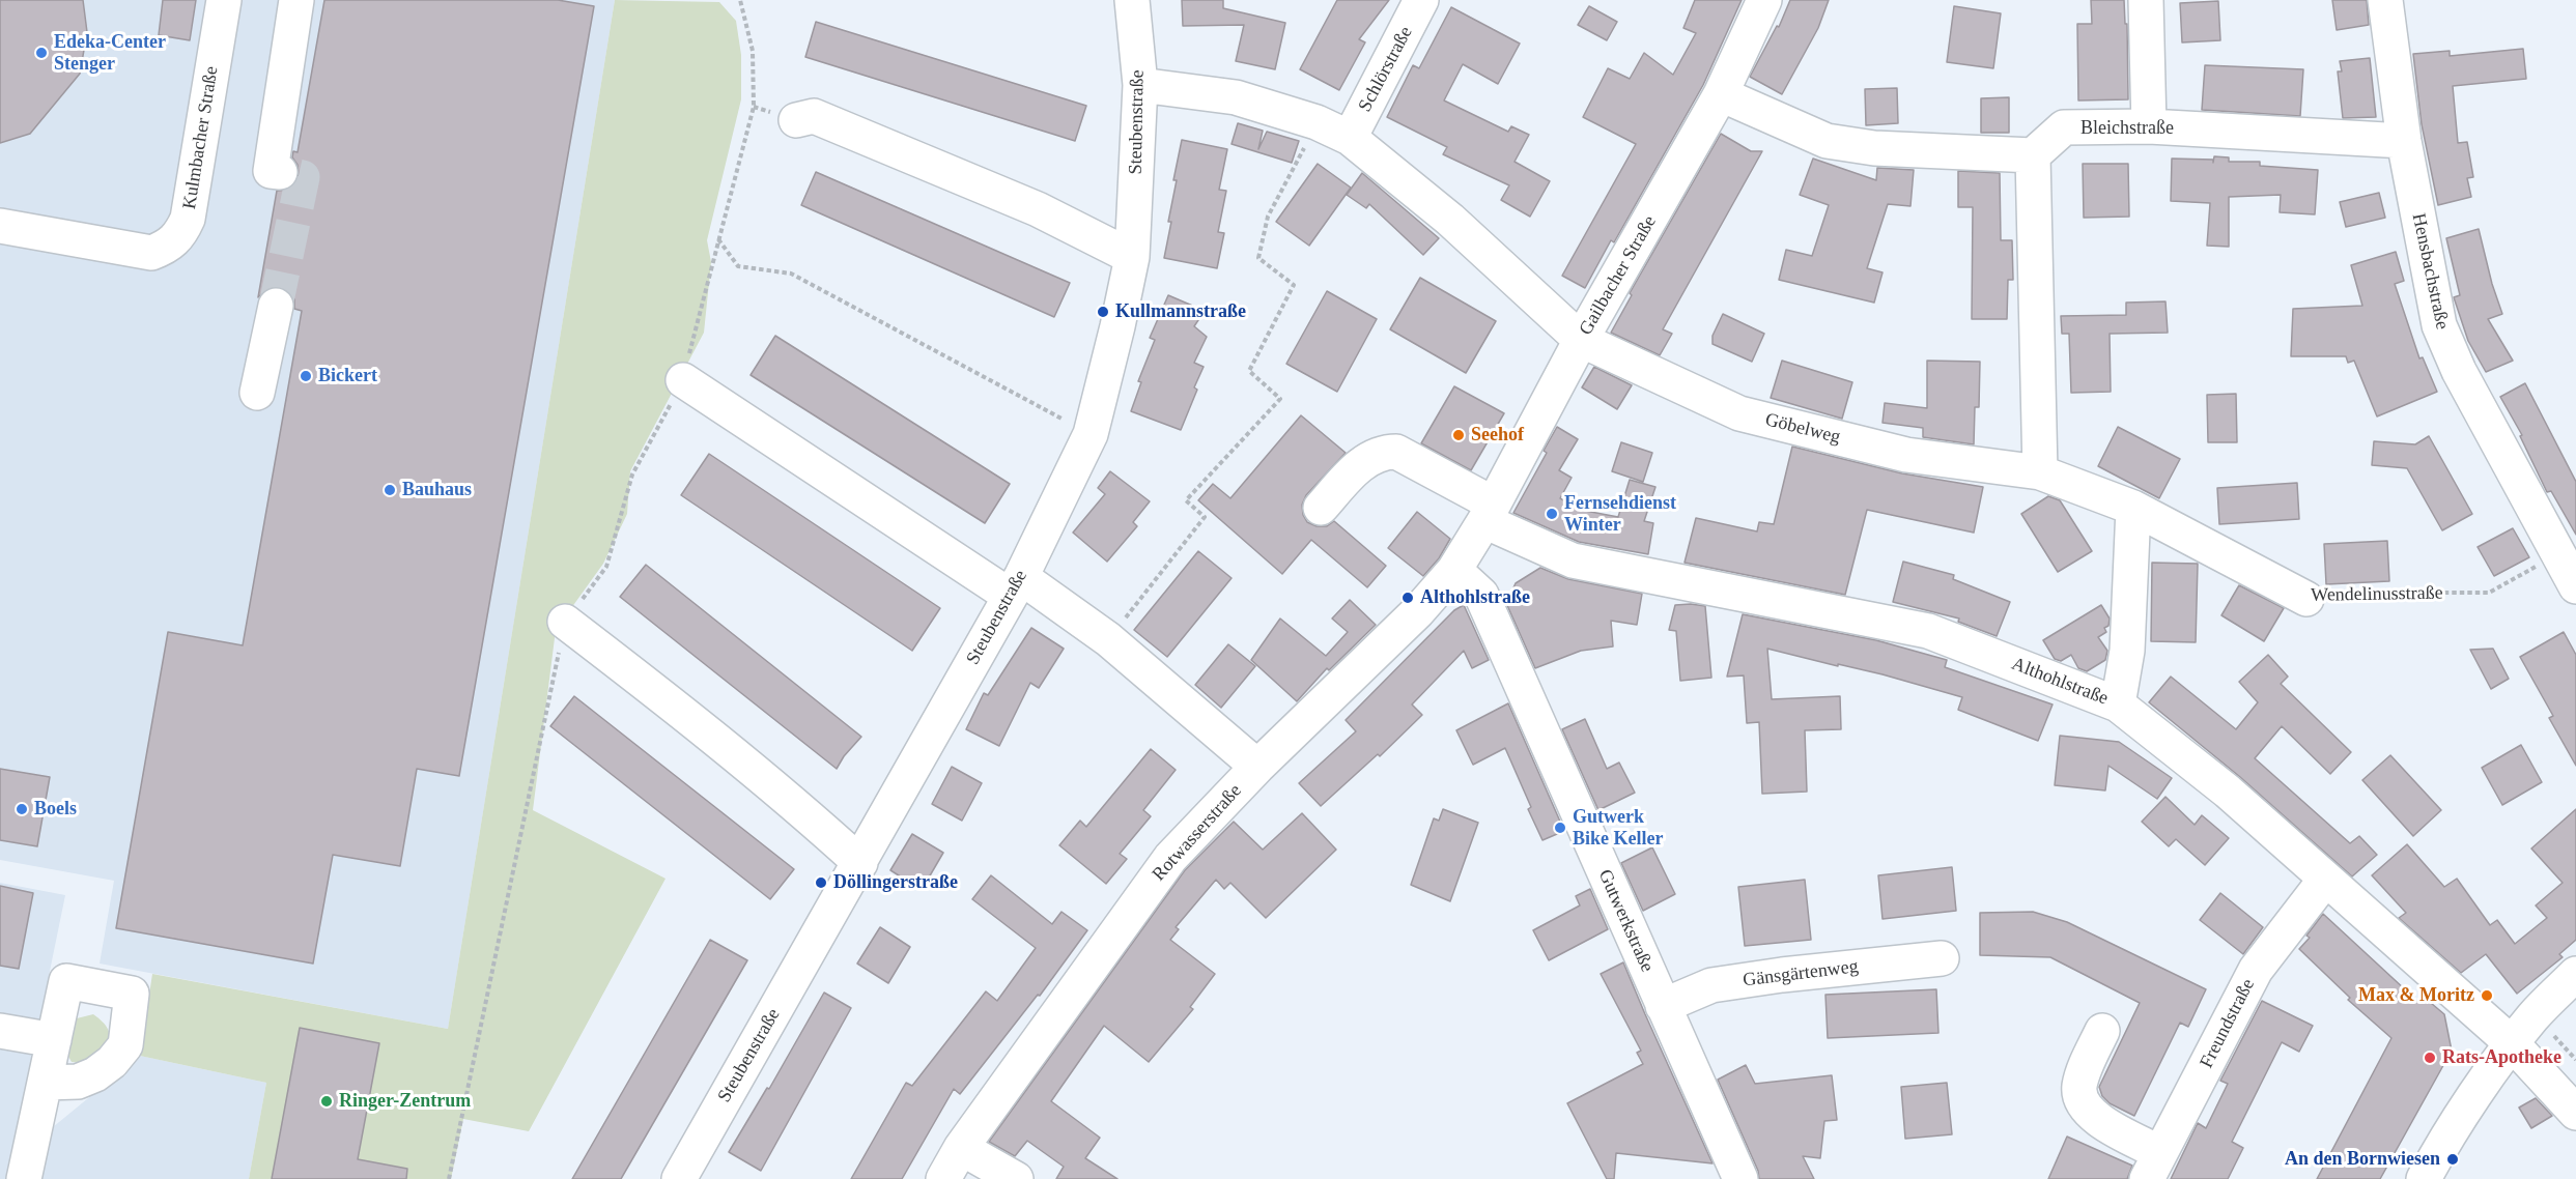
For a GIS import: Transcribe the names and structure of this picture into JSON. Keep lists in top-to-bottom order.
{
  "streets": {
    "street": [
      "Schlörstraße",
      "Steubenstraße",
      "Bleichstraße",
      "Kulmbacher Straße",
      "Hensbachstraße",
      "Gailbacher Straße",
      "Göbelweg",
      "Wendelinusstraße",
      "Althohlstraße",
      "Rotwasserstraße",
      "Gutwerkstraße",
      "Gänsgärtenweg",
      "Freundstraße"
    ]
  },
  "crossings": [
    ["Bleichstraße", "Hensbachstraße"],
    ["Hensbachstraße", "Wendelinusstraße"],
    ["Gailbacher Straße", "Göbelweg"],
    ["Gailbacher Straße", "Althohlstraße"],
    ["Gailbacher Straße", "Rotwasserstraße"],
    ["Gailbacher Straße", "Gutwerkstraße"],
    ["Göbelweg", "Wendelinusstraße"],
    ["Althohlstraße", "Rotwasserstraße"],
    ["Althohlstraße", "Gutwerkstraße"],
    ["Althohlstraße", "Freundstraße"],
    ["Rotwasserstraße", "Gutwerkstraße"],
    ["Gutwerkstraße", "Gänsgärtenweg"]
  ],
  "places": [
    "Edeka-Center Stenger",
    "Kullmannstraße",
    "Bickert",
    "Seehof",
    "Bauhaus",
    "Fernsehdienst Winter",
    "Althohlstraße",
    "Boels",
    "Gutwerk Bike Keller",
    "Döllingerstraße",
    "Max & Moritz",
    "Rats-Apotheke",
    "Ringer-Zentrum",
    "An den Bornwiesen"
  ]
}
